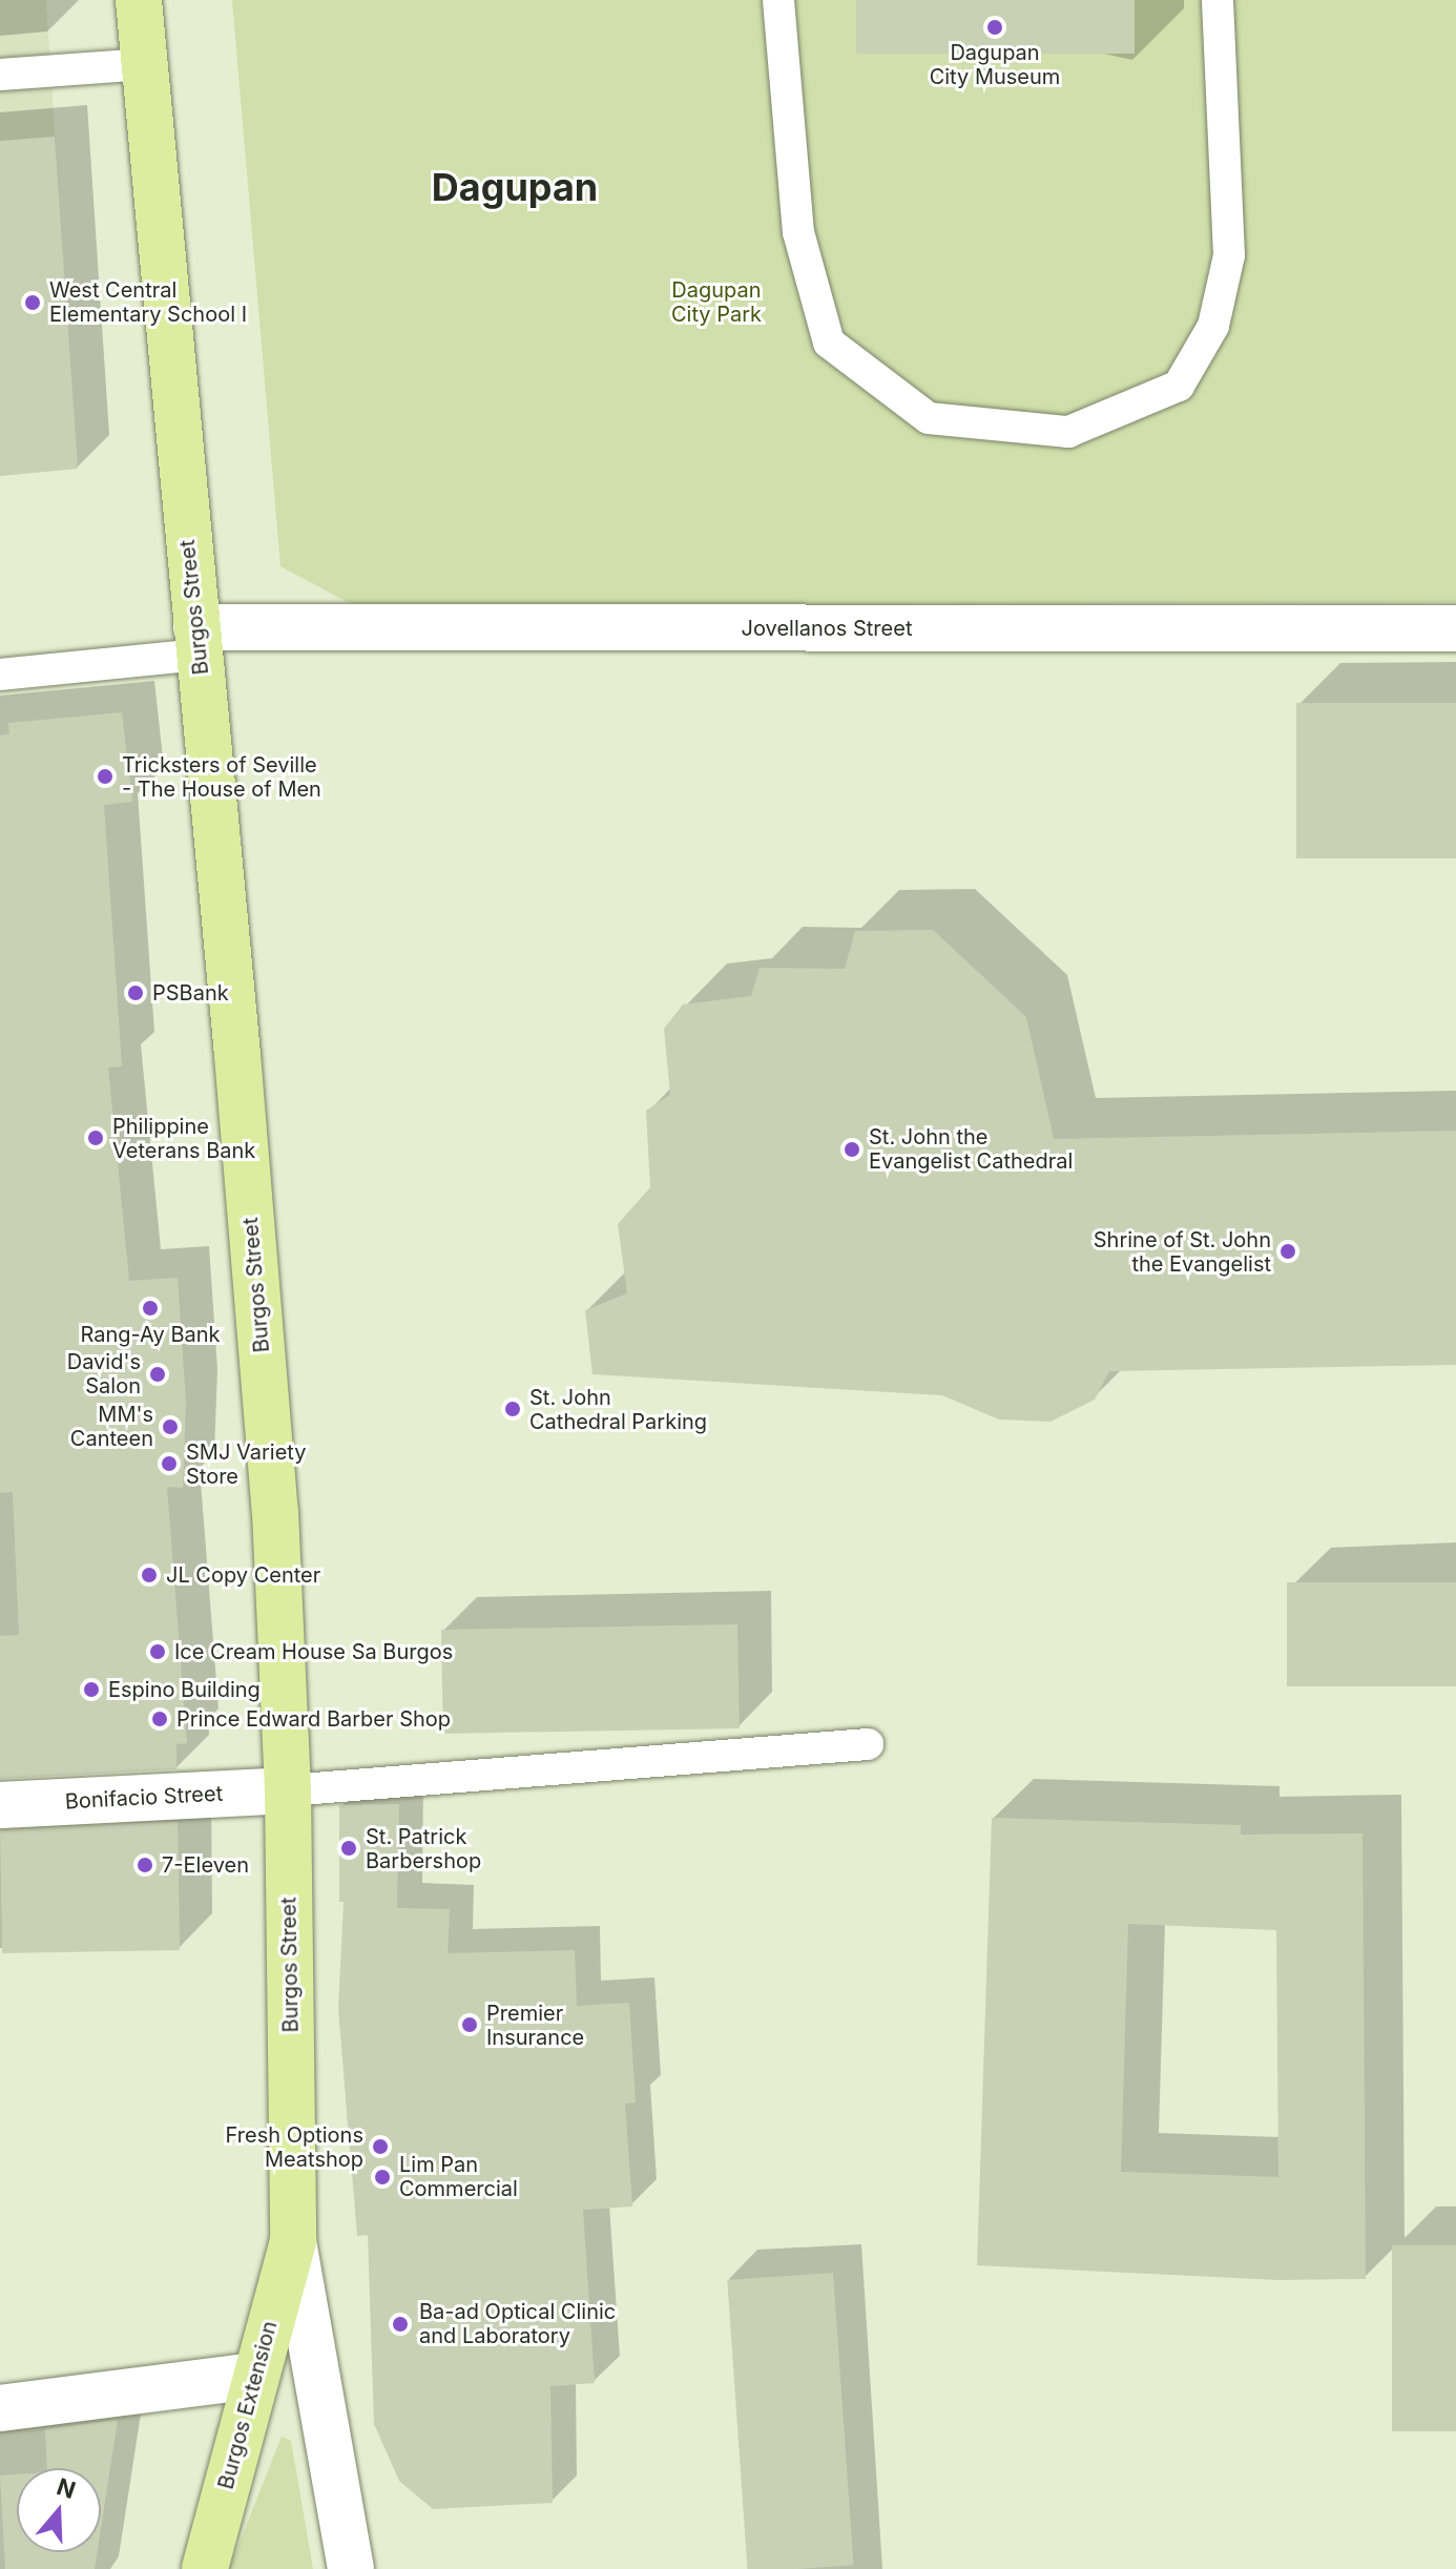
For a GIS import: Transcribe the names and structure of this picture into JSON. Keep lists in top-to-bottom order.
{
  "streets": {
    "main road": ["Burgos Street", "Burgos Extension"],
    "street": ["Jovellanos Street", "Bonifacio Street"]
  },
  "crossings": [
    ["Burgos Street", "Jovellanos Street"],
    ["Burgos Street", "Bonifacio Street"],
    ["Burgos Street", "Burgos Extension"]
  ],
  "districts": ["Dagupan"],
  "parks": ["Dagupan City Park"],
  "places": [
    "Dagupan City Museum",
    "West Central Elementary School I",
    "Tricksters of Seville - The House of Men",
    "PSBank",
    "Philippine Veterans Bank",
    "St. John the Evangelist Cathedral",
    "Shrine of St. John the Evangelist",
    "Rang-Ay Bank",
    "David's Salon",
    "St. John Cathedral Parking",
    "MM's Canteen",
    "SMJ Variety Store",
    "JL Copy Center",
    "Ice Cream House Sa Burgos",
    "Espino Building",
    "Prince Edward Barber Shop",
    "St. Patrick Barbershop",
    "7-Eleven",
    "Premier Insurance",
    "Fresh Options Meatshop",
    "Lim Pan Commercial",
    "Ba-ad Optical Clinic and Laboratory"
  ],
  "north": "top"
}
